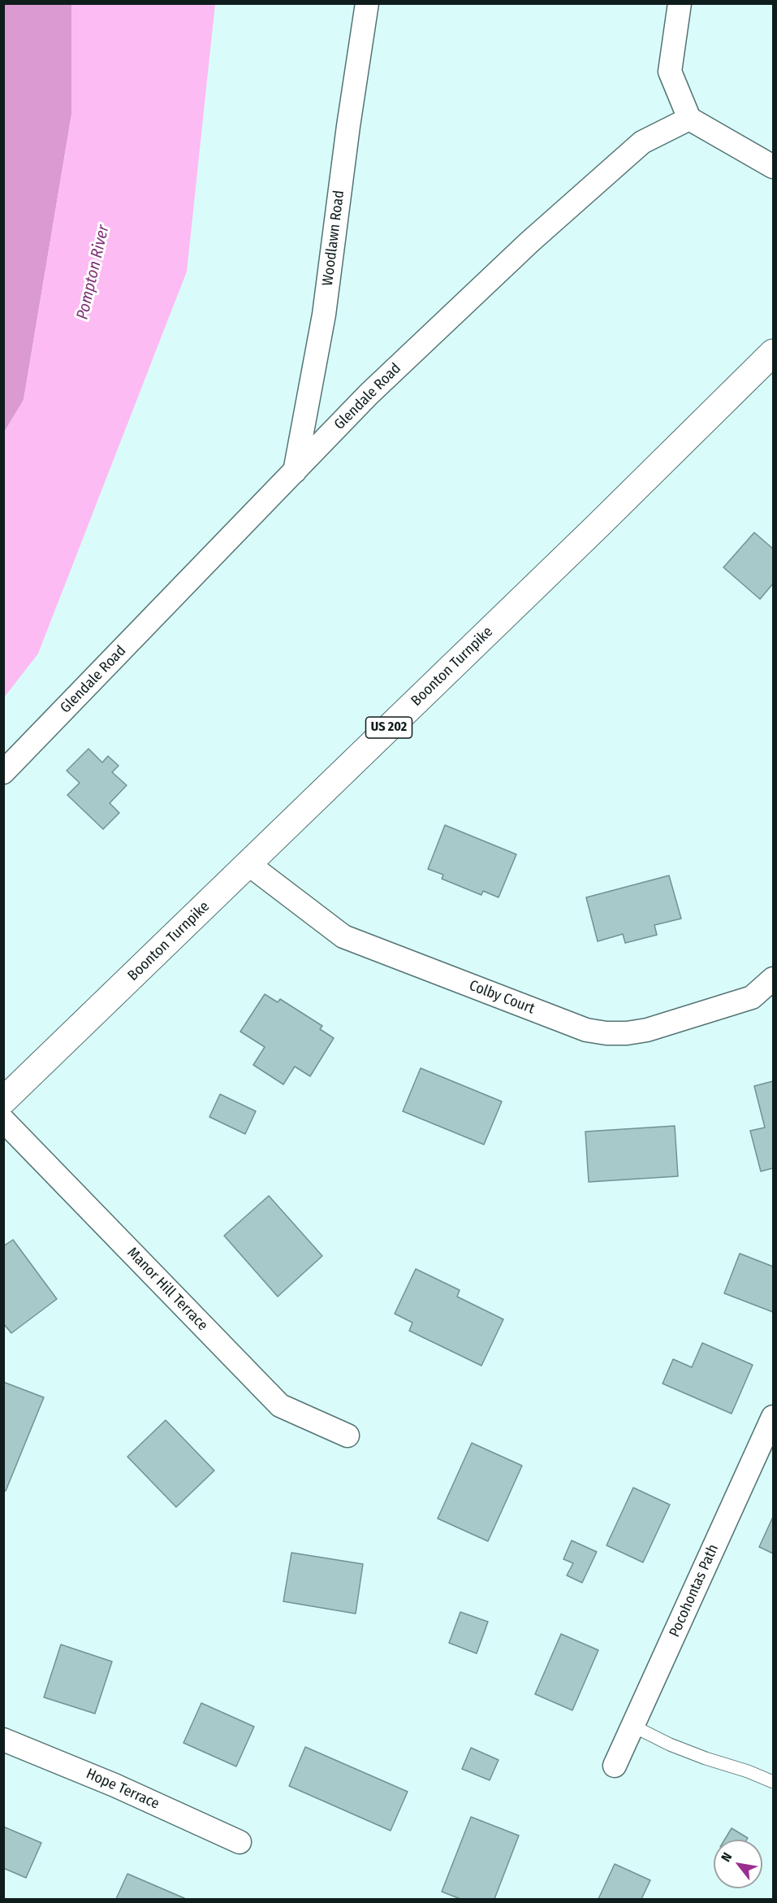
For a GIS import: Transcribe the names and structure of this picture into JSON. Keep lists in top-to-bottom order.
{
  "streets": {
    "main road": ["Boonton Turnpike", "US 202"],
    "street": [
      "Woodlawn Road",
      "Glendale Road",
      "Colby Court",
      "Manor Hill Terrace",
      "Pocohontas Path",
      "Hope Terrace"
    ]
  },
  "crossings": [
    ["Woodlawn Road", "Glendale Road"],
    ["Boonton Turnpike", "Colby Court"]
  ],
  "water": ["Pompton River"],
  "north": "top left"
}
